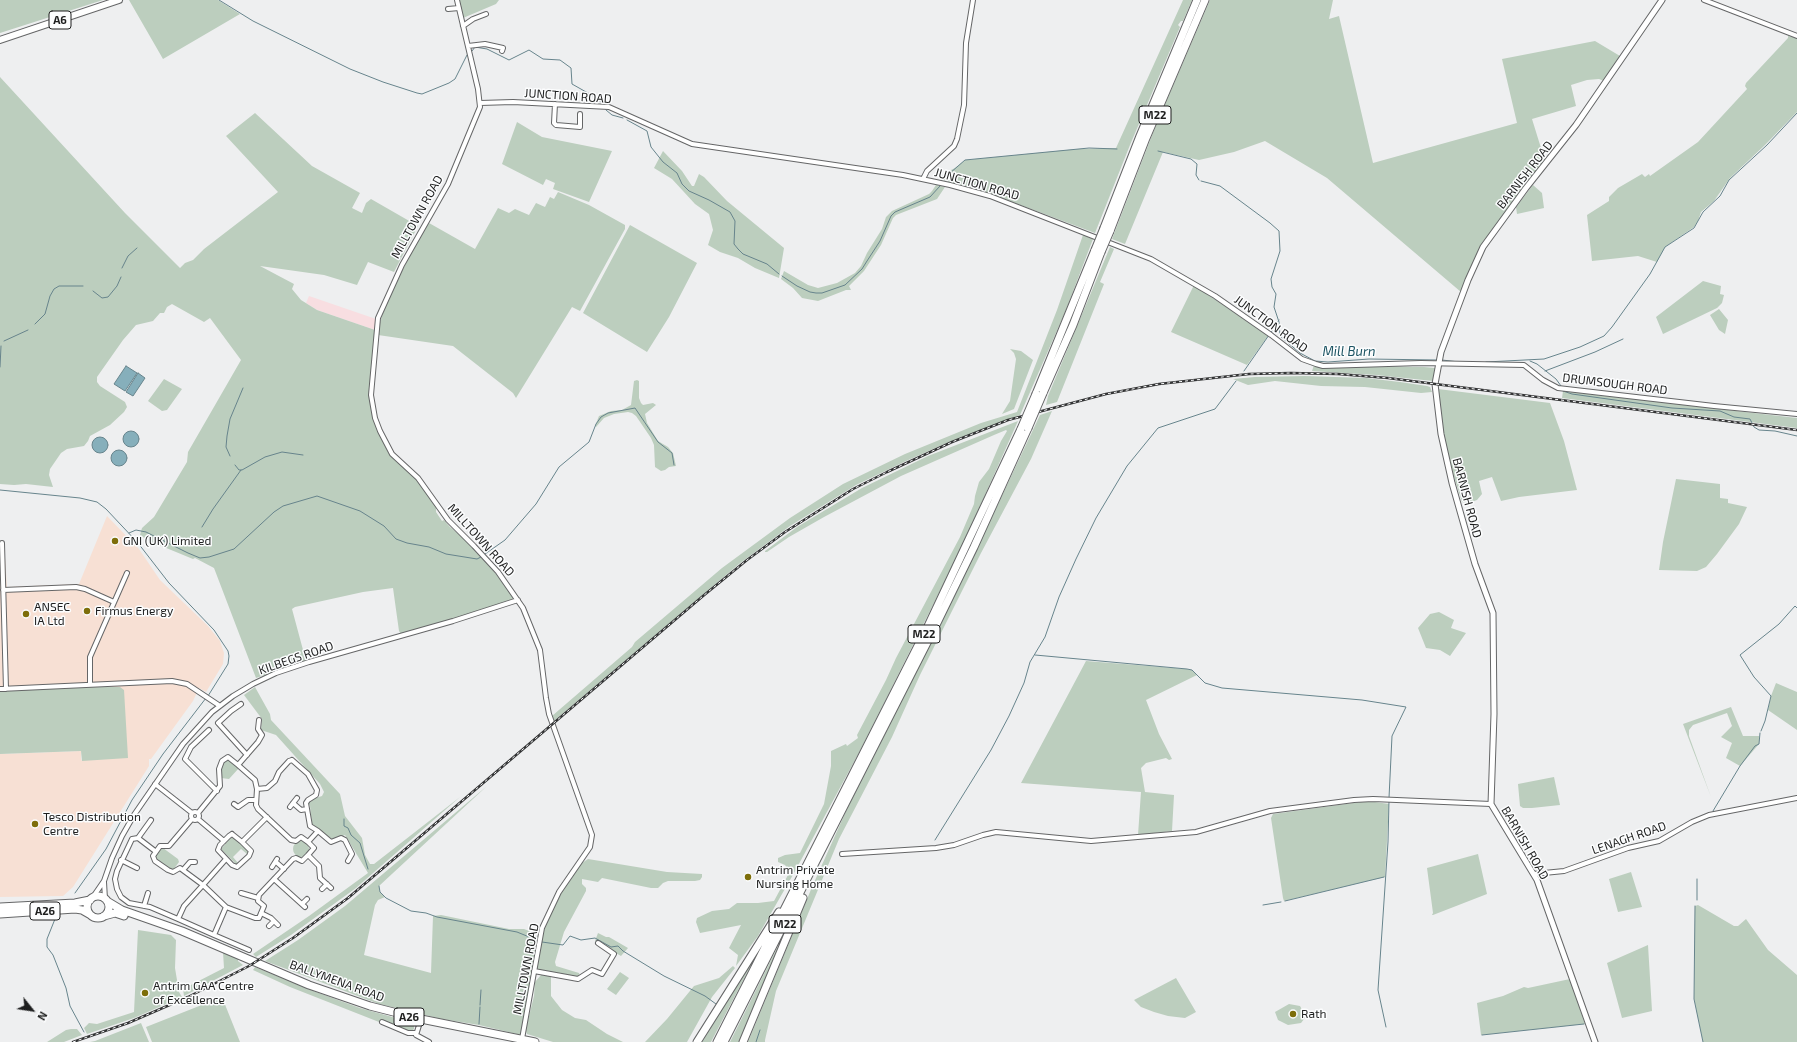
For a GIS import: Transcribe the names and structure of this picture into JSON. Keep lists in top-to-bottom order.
{
  "streets": {
    "highway": ["M22", "A26", "BALLYMENA ROAD"],
    "main road": ["A6"],
    "street": [
      "JUNCTION ROAD",
      "BARNISH ROAD",
      "MILLTOWN ROAD",
      "DRUMSOUGH ROAD",
      "KILBEGS ROAD",
      "LENAGH ROAD"
    ]
  },
  "crossings": [
    ["JUNCTION ROAD", "BARNISH ROAD"],
    ["JUNCTION ROAD", "MILLTOWN ROAD"],
    ["JUNCTION ROAD", "DRUMSOUGH ROAD"],
    ["BARNISH ROAD", "DRUMSOUGH ROAD"],
    ["BARNISH ROAD", "LENAGH ROAD"],
    ["MILLTOWN ROAD", "KILBEGS ROAD"],
    ["MILLTOWN ROAD", "BALLYMENA ROAD"],
    ["KILBEGS ROAD", "A26"],
    ["KILBEGS ROAD", "BALLYMENA ROAD"],
    ["A26", "BALLYMENA ROAD"]
  ],
  "water": ["Mill Burn"],
  "places": [
    "GNI (UK) Limited",
    "Firmus Energy",
    "ANSEC IA Ltd",
    "Tesco Distribution Centre",
    "Antrim Private Nursing Home",
    "Antrim GAA Centre of Excellence",
    "Rath"
  ],
  "north": "bottom right"
}
